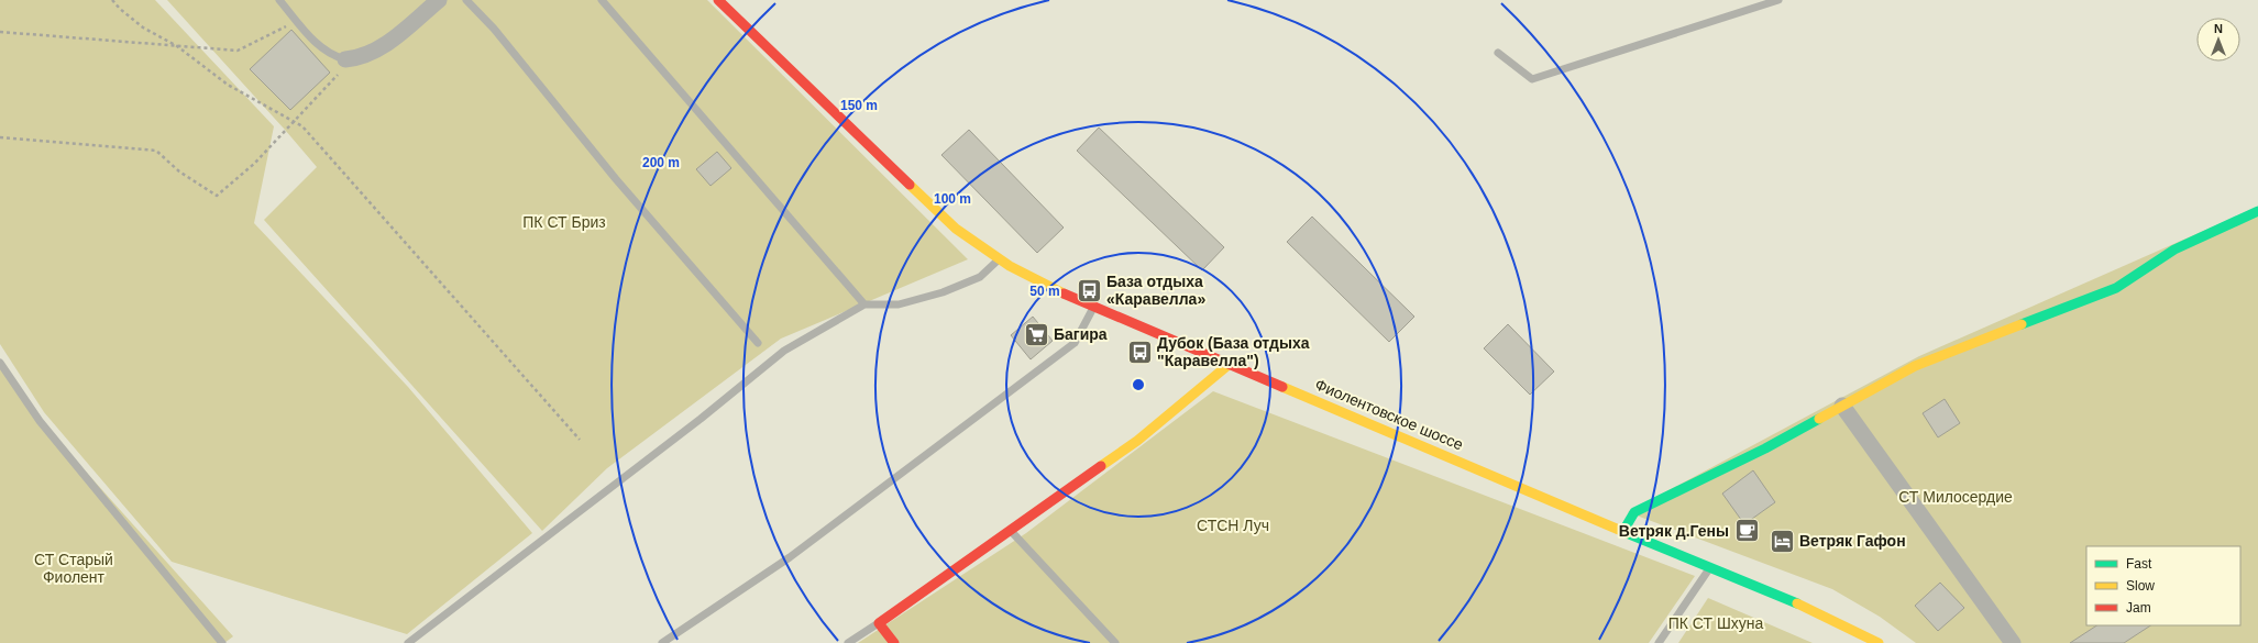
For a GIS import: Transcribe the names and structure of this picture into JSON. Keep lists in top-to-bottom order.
{
  "streets": {
    "main road": ["Фиолентовское шоссе"]
  },
  "parks": [
    "ПК СТ Бриз",
    "СТ Милосердие",
    "СТСН Луч",
    "СТ Старый Фиолент",
    "ПК СТ Шхуна"
  ],
  "places": {
    "bus stop": ["База отдыха «Каравелла»", "Дубок (База отдыха \"Каравелла\")"],
    "supermarket": ["Багира"],
    "cafe": ["Ветряк д.Гены"],
    "hotel": ["Ветряк Гафон"]
  },
  "legend": ["Fast", "Slow", "Jam"],
  "north": "top",
  "rings": [
    "150 m",
    "200 m",
    "100 m",
    "50 m"
  ]
}
